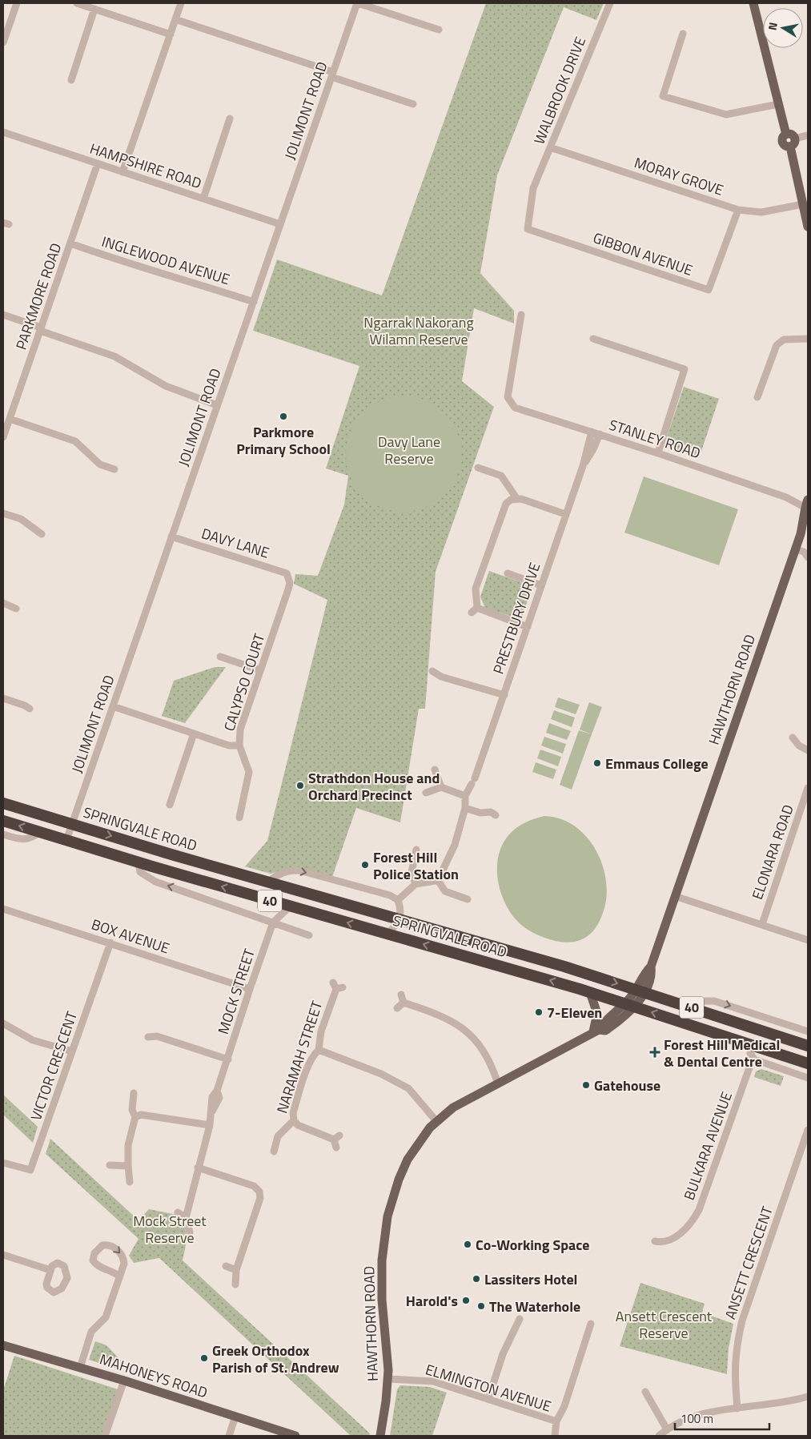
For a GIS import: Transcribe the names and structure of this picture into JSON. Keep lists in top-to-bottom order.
{
  "streets": {
    "highway": ["SPRINGVALE ROAD", "40"],
    "main road": ["HAWTHORN ROAD", "MAHONEYS ROAD"],
    "street": [
      "WALBROOK DRIVE",
      "JOLIMONT ROAD",
      "HAMPSHIRE ROAD",
      "MORAY GROVE",
      "GIBBON AVENUE",
      "INGLEWOOD AVENUE",
      "PARKMORE ROAD",
      "STANLEY ROAD",
      "DAVY LANE",
      "PRESTBURY DRIVE",
      "CALYPSO COURT",
      "ELONARA ROAD",
      "BOX AVENUE",
      "MOCK STREET",
      "NARAMAH STREET",
      "VICTOR CRESCENT",
      "BULKARA AVENUE",
      "ANSETT CRESCENT",
      "ELMINGTON AVENUE"
    ]
  },
  "crossings": [
    ["WALBROOK DRIVE", "MORAY GROVE"],
    ["WALBROOK DRIVE", "GIBBON AVENUE"],
    ["JOLIMONT ROAD", "HAMPSHIRE ROAD"],
    ["JOLIMONT ROAD", "INGLEWOOD AVENUE"],
    ["JOLIMONT ROAD", "DAVY LANE"],
    ["JOLIMONT ROAD", "SPRINGVALE ROAD"],
    ["HAMPSHIRE ROAD", "PARKMORE ROAD"],
    ["MORAY GROVE", "GIBBON AVENUE"],
    ["INGLEWOOD AVENUE", "PARKMORE ROAD"],
    ["STANLEY ROAD", "PRESTBURY DRIVE"],
    ["STANLEY ROAD", "HAWTHORN ROAD"],
    ["DAVY LANE", "CALYPSO COURT"],
    ["HAWTHORN ROAD", "SPRINGVALE ROAD"],
    ["HAWTHORN ROAD", "ELMINGTON AVENUE"],
    ["SPRINGVALE ROAD", "MOCK STREET"],
    ["BOX AVENUE", "MOCK STREET"],
    ["BOX AVENUE", "VICTOR CRESCENT"]
  ],
  "parks": [
    "Ngarrak Nakorang Wilamn Reserve",
    "Davy Lane Reserve",
    "Mock Street Reserve",
    "Ansett Crescent Reserve"
  ],
  "places": {
    "other": [
      "Parkmore Primary School",
      "Emmaus College",
      "Strathdon House and Orchard Precinct",
      "Forest Hill Police Station",
      "7-Eleven",
      "Gatehouse",
      "Co-Working Space",
      "Lassiters Hotel",
      "Harold's",
      "The Waterhole",
      "Greek Orthodox Parish of St. Andrew"
    ],
    "health": ["Forest Hill Medical & Dental Centre"]
  },
  "scale_bar": "100 m",
  "north": "left"
}
